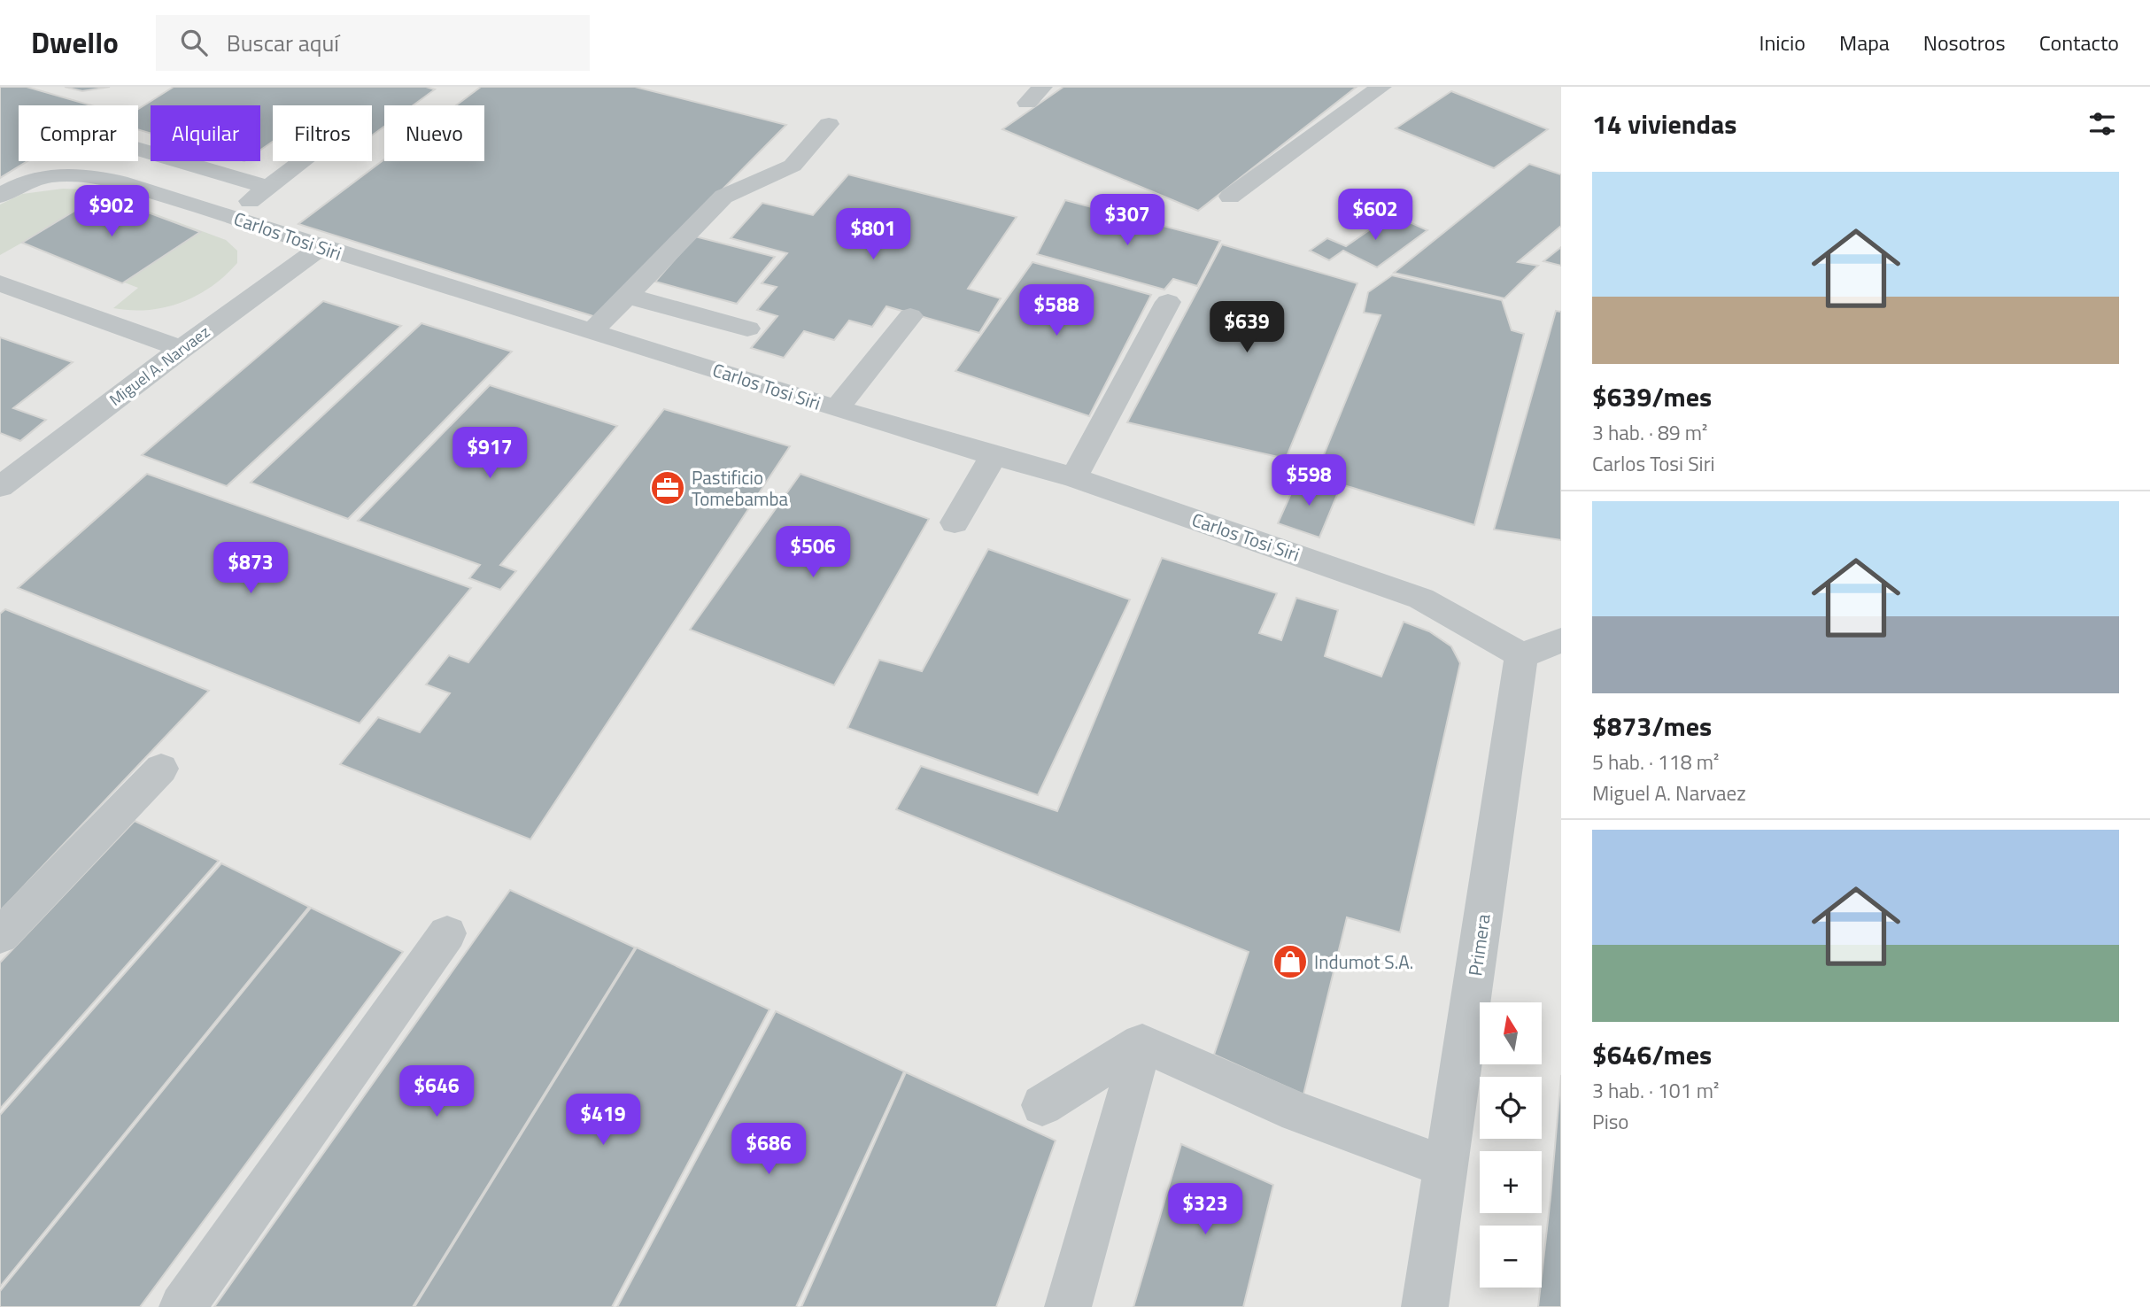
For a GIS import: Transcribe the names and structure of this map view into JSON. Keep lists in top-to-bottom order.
{
  "streets": {
    "street": ["Carlos Tosi Siri", "Miguel A. Narvaez", "Primera"]
  },
  "crossings": [
    ["Carlos Tosi Siri", "Miguel A. Narvaez"],
    ["Carlos Tosi Siri", "Primera"]
  ],
  "places": {
    "office": ["Pastificio Tomebamba"],
    "shop": ["Indumot S.A."]
  },
  "north": "top",
  "page": {
    "header": "Dwello",
    "search": "Buscar aquí",
    "nav": [
      "Inicio",
      "Mapa",
      "Nosotros",
      "Contacto"
    ],
    "heading": "14 viviendas",
    "chip": [
      "Comprar",
      "Alquilar",
      "Filtros",
      "Nuevo"
    ],
    "list": [
      {
        "name": "$639/mes",
        "note": "3 hab. · 89 m² · Carlos Tosi Siri"
      },
      {
        "name": "$873/mes",
        "note": "5 hab. · 118 m² · Miguel A. Narvaez"
      },
      {
        "name": "$646/mes",
        "note": "3 hab. · 101 m² · Piso"
      }
    ],
    "price": [
      "$902",
      "$602",
      "$307",
      "$801",
      "$588",
      "$639",
      "$917",
      "$598",
      "$506",
      "$873",
      "$646",
      "$419",
      "$686",
      "$323"
    ],
    "map_buttons": ["+", "−"]
  }
}
